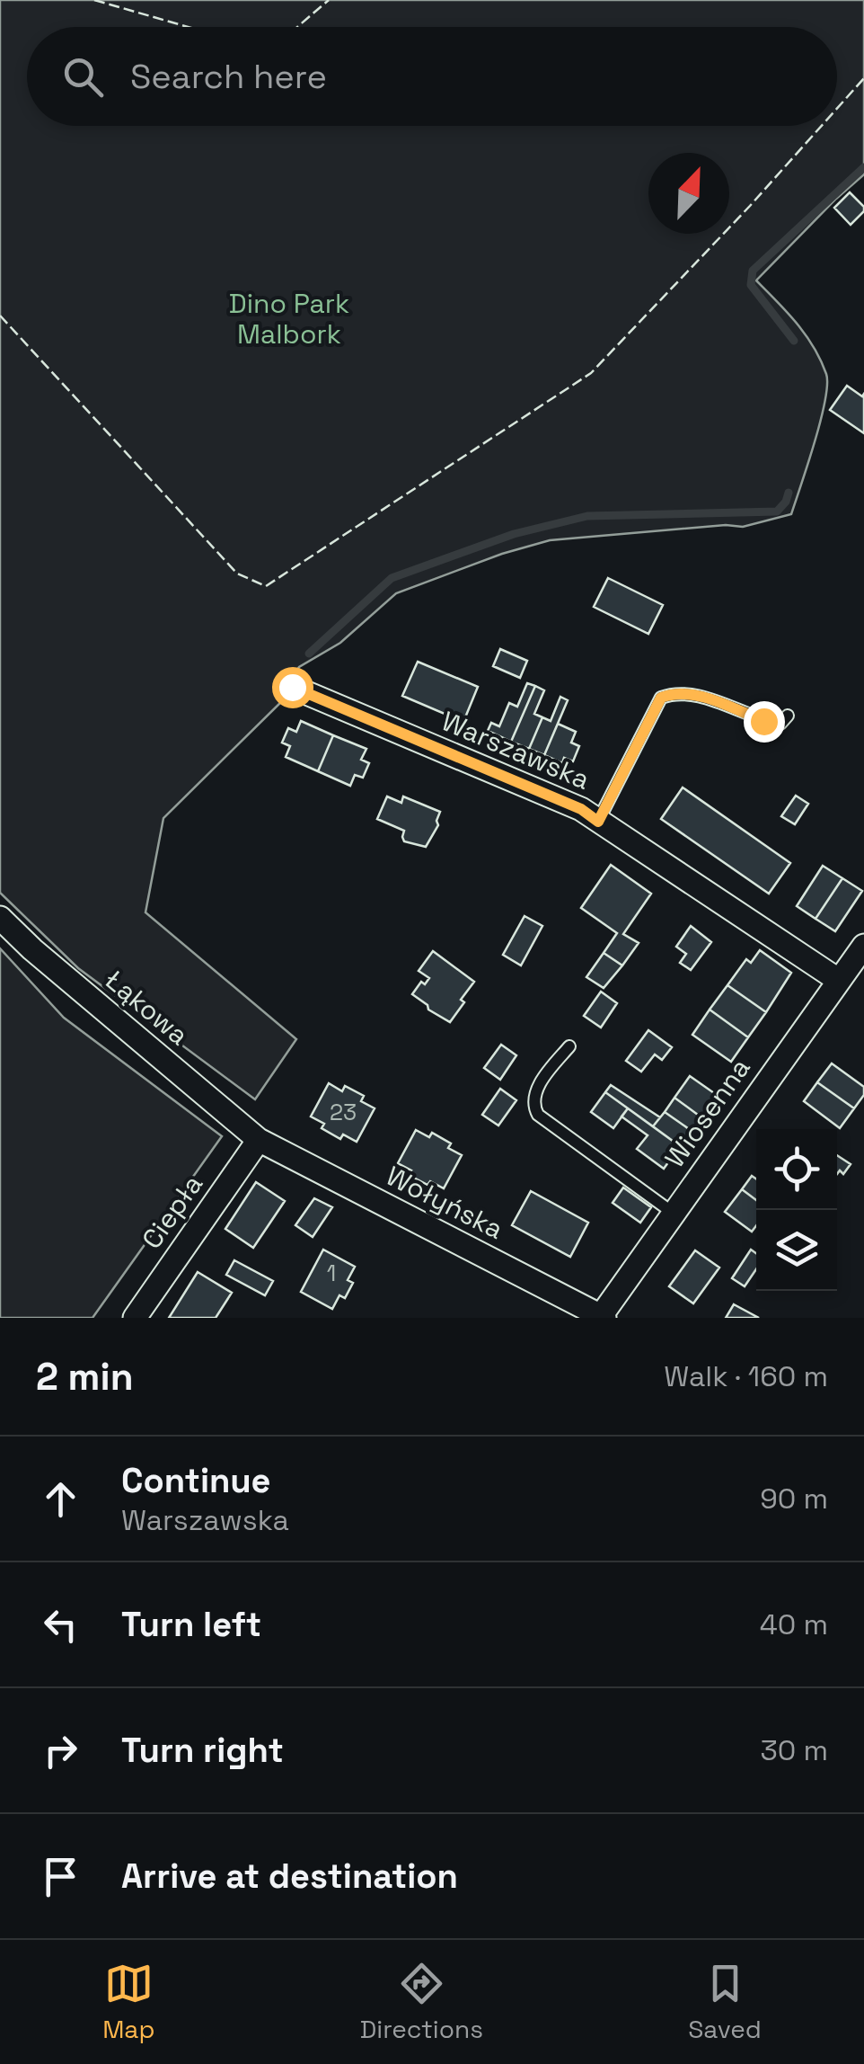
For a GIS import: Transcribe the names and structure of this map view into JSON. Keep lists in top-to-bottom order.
{
  "streets": {
    "street": [
      "Warszawska",
      "Łąkowa",
      "Wiosenna",
      "Wołyńska",
      "Ciepła"
    ]
  },
  "crossings": [
    ["Warszawska", "Wiosenna"],
    ["Łąkowa", "Wołyńska"],
    ["Łąkowa", "Ciepła"],
    ["Wiosenna", "Wołyńska"],
    ["Wołyńska", "Ciepła"]
  ],
  "parks": ["Dino Park Malbork"],
  "house_numbers": ["23", "1"],
  "north": "top right",
  "page": {
    "search": "Search here",
    "heading": ["2 min", "Walk · 160 m"],
    "list": [
      ["Continue", "Warszawska", "90 m"],
      ["Turn left", "40 m"],
      ["Turn right", "30 m"],
      "Arrive at destination"
    ],
    "nav": ["Map", "Directions", "Saved"]
  }
}
